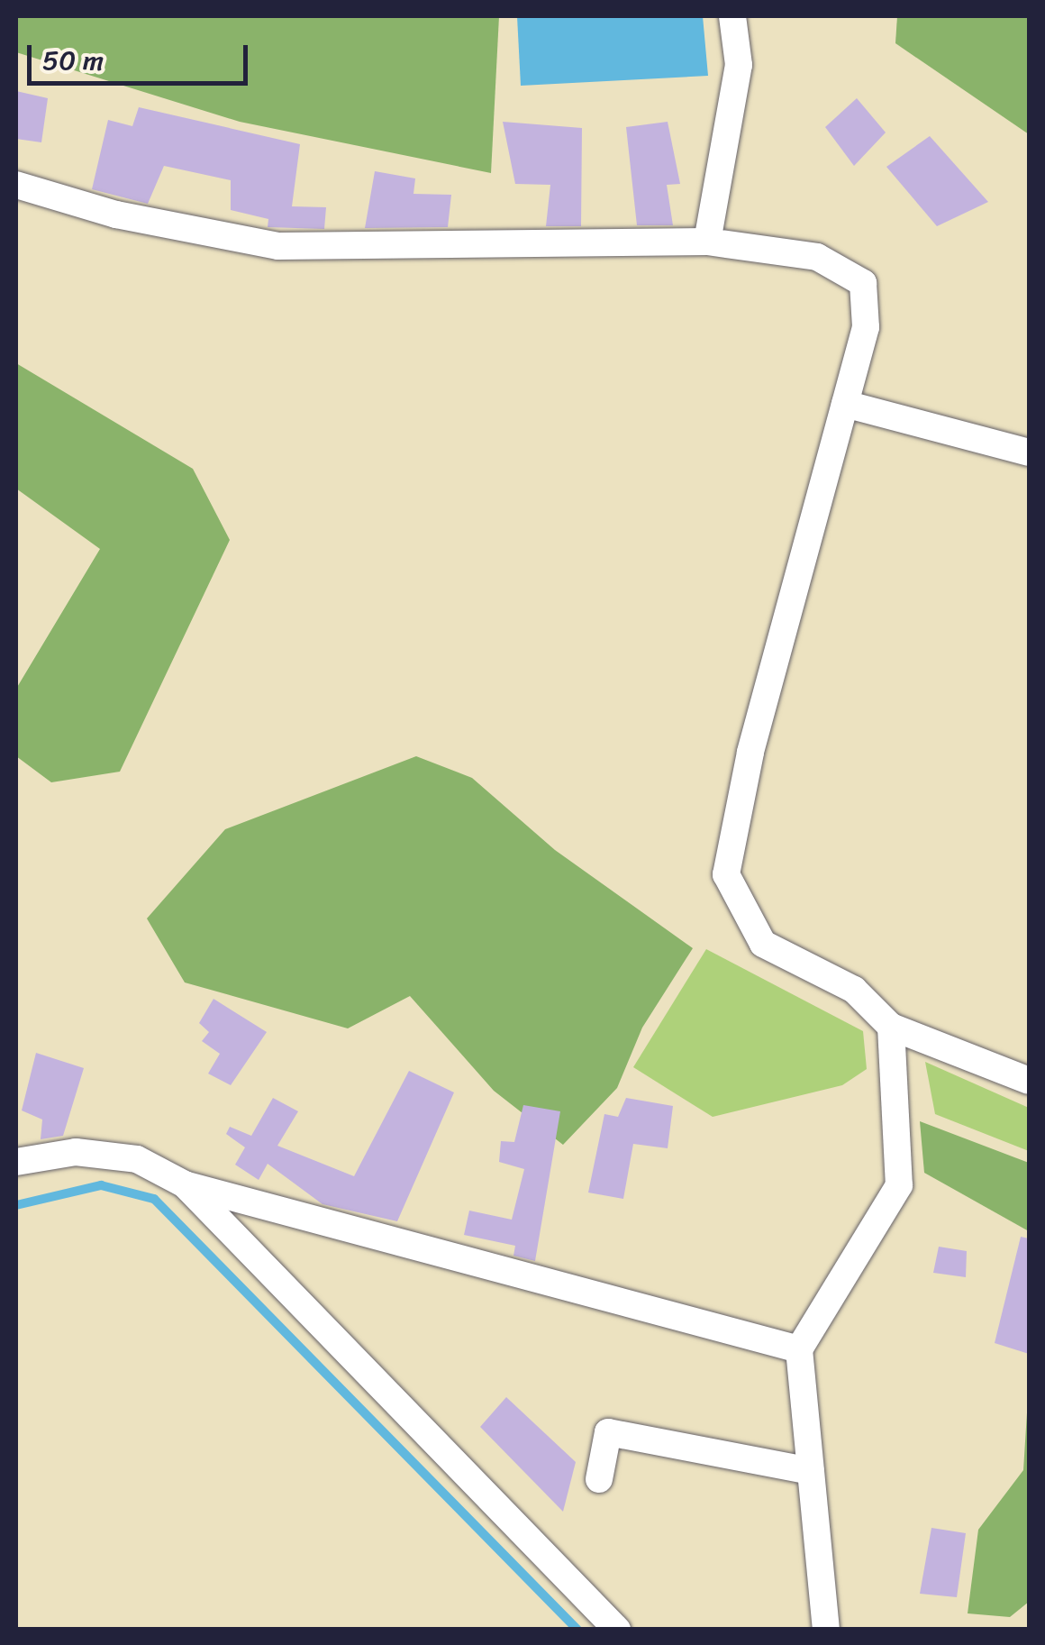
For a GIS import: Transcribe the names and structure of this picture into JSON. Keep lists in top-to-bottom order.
{
  "scale_bar": "50 m"
}
